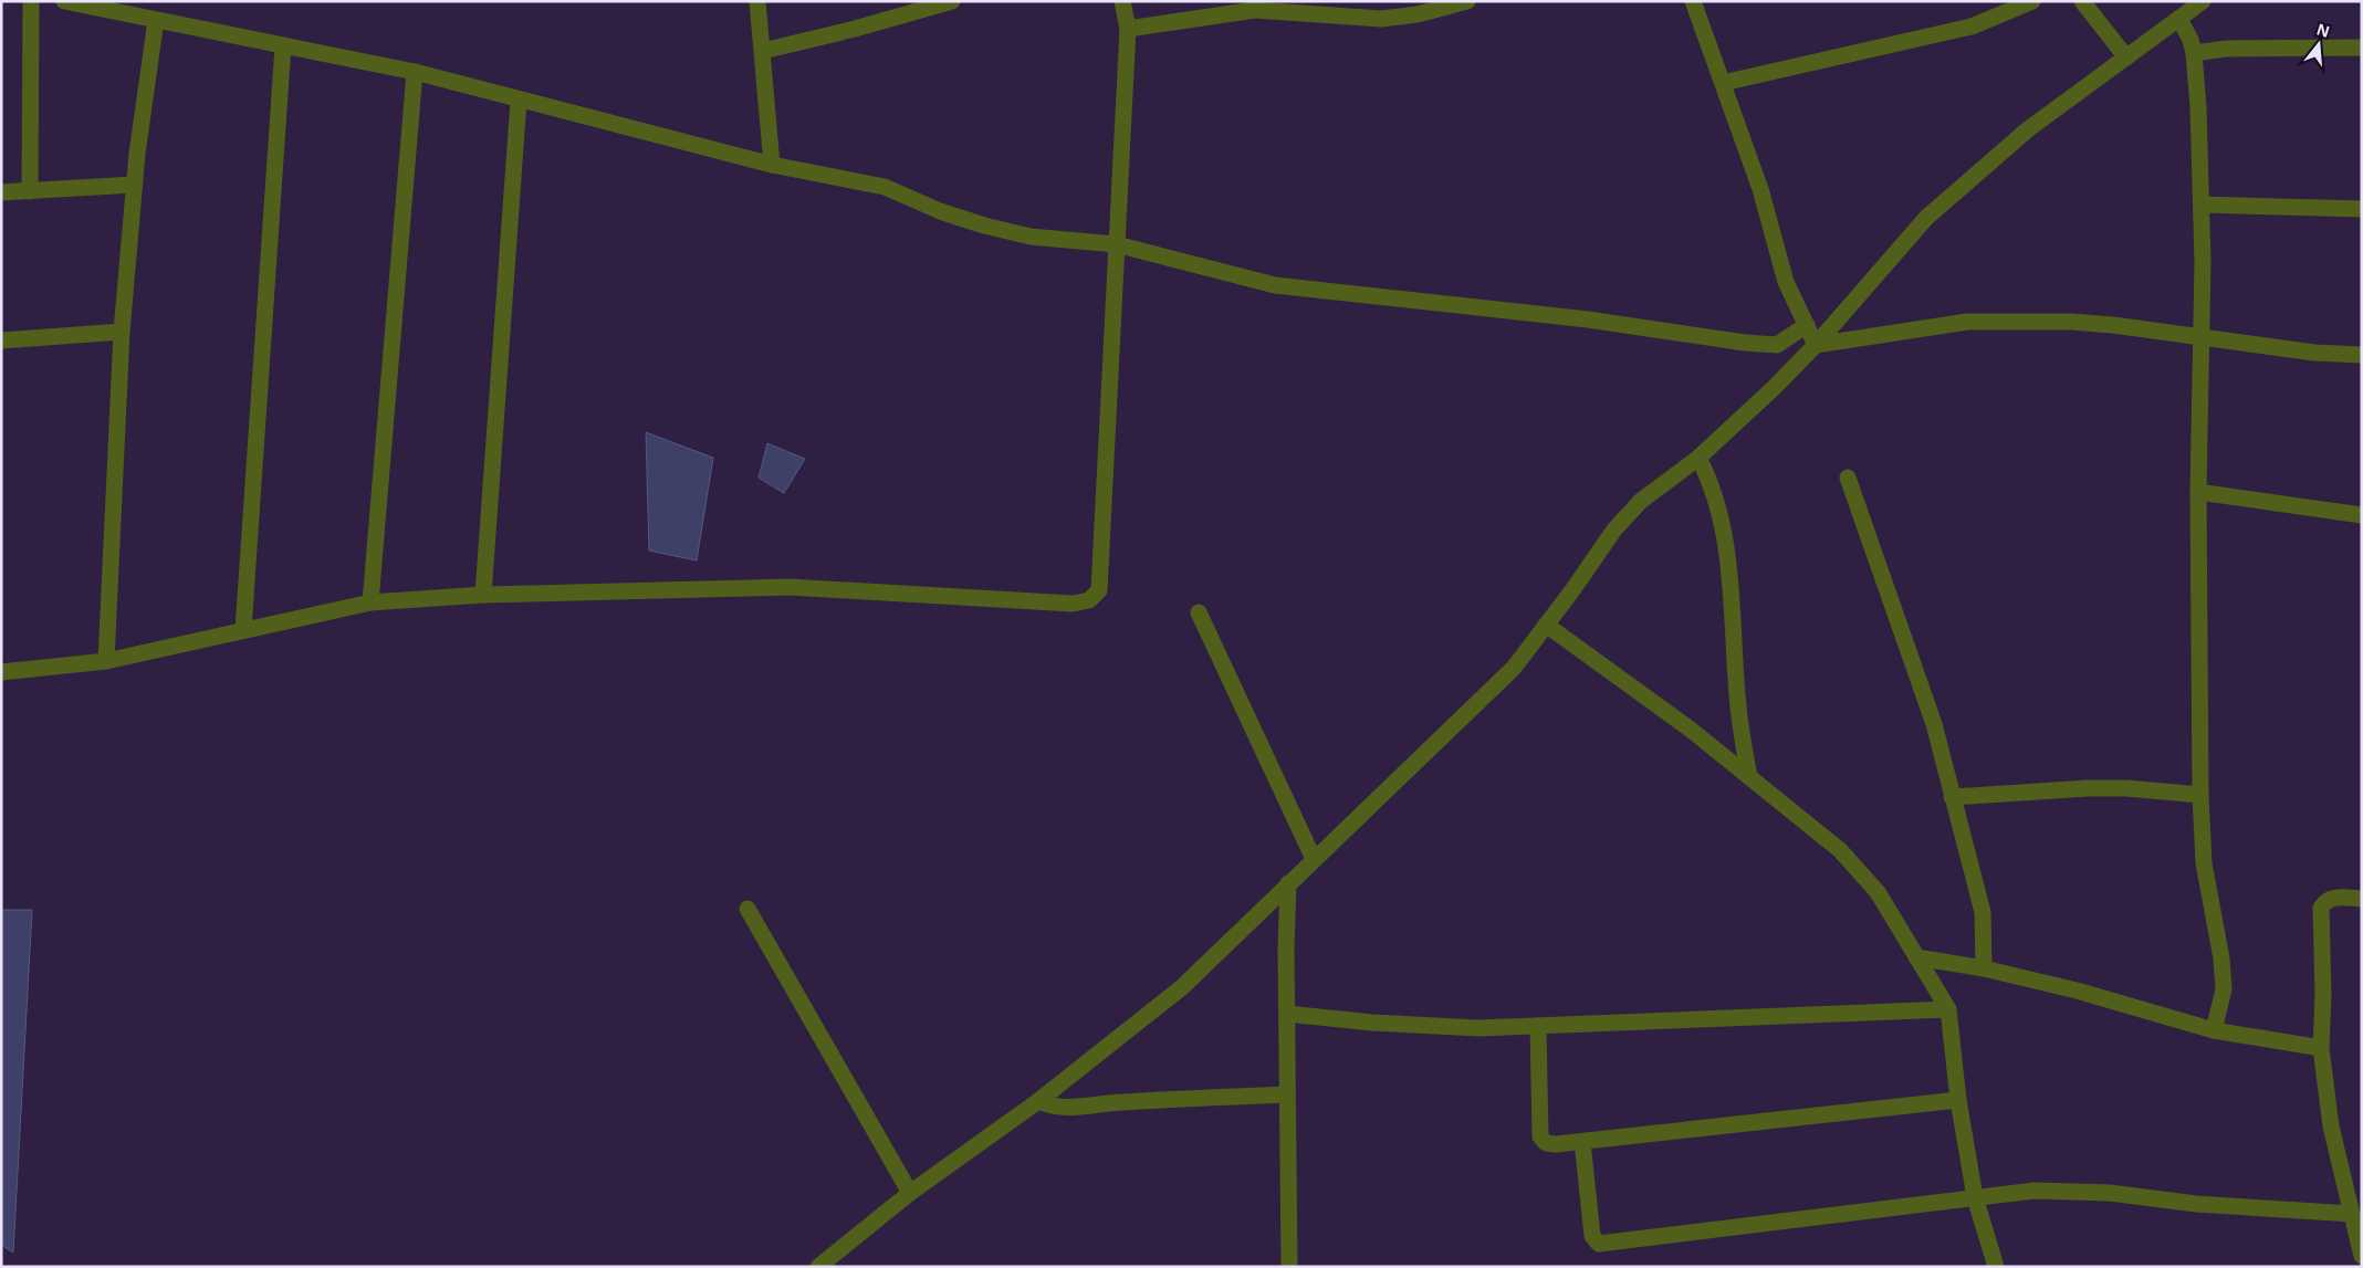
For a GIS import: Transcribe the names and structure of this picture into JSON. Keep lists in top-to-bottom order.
{
  "north": "top"
}
